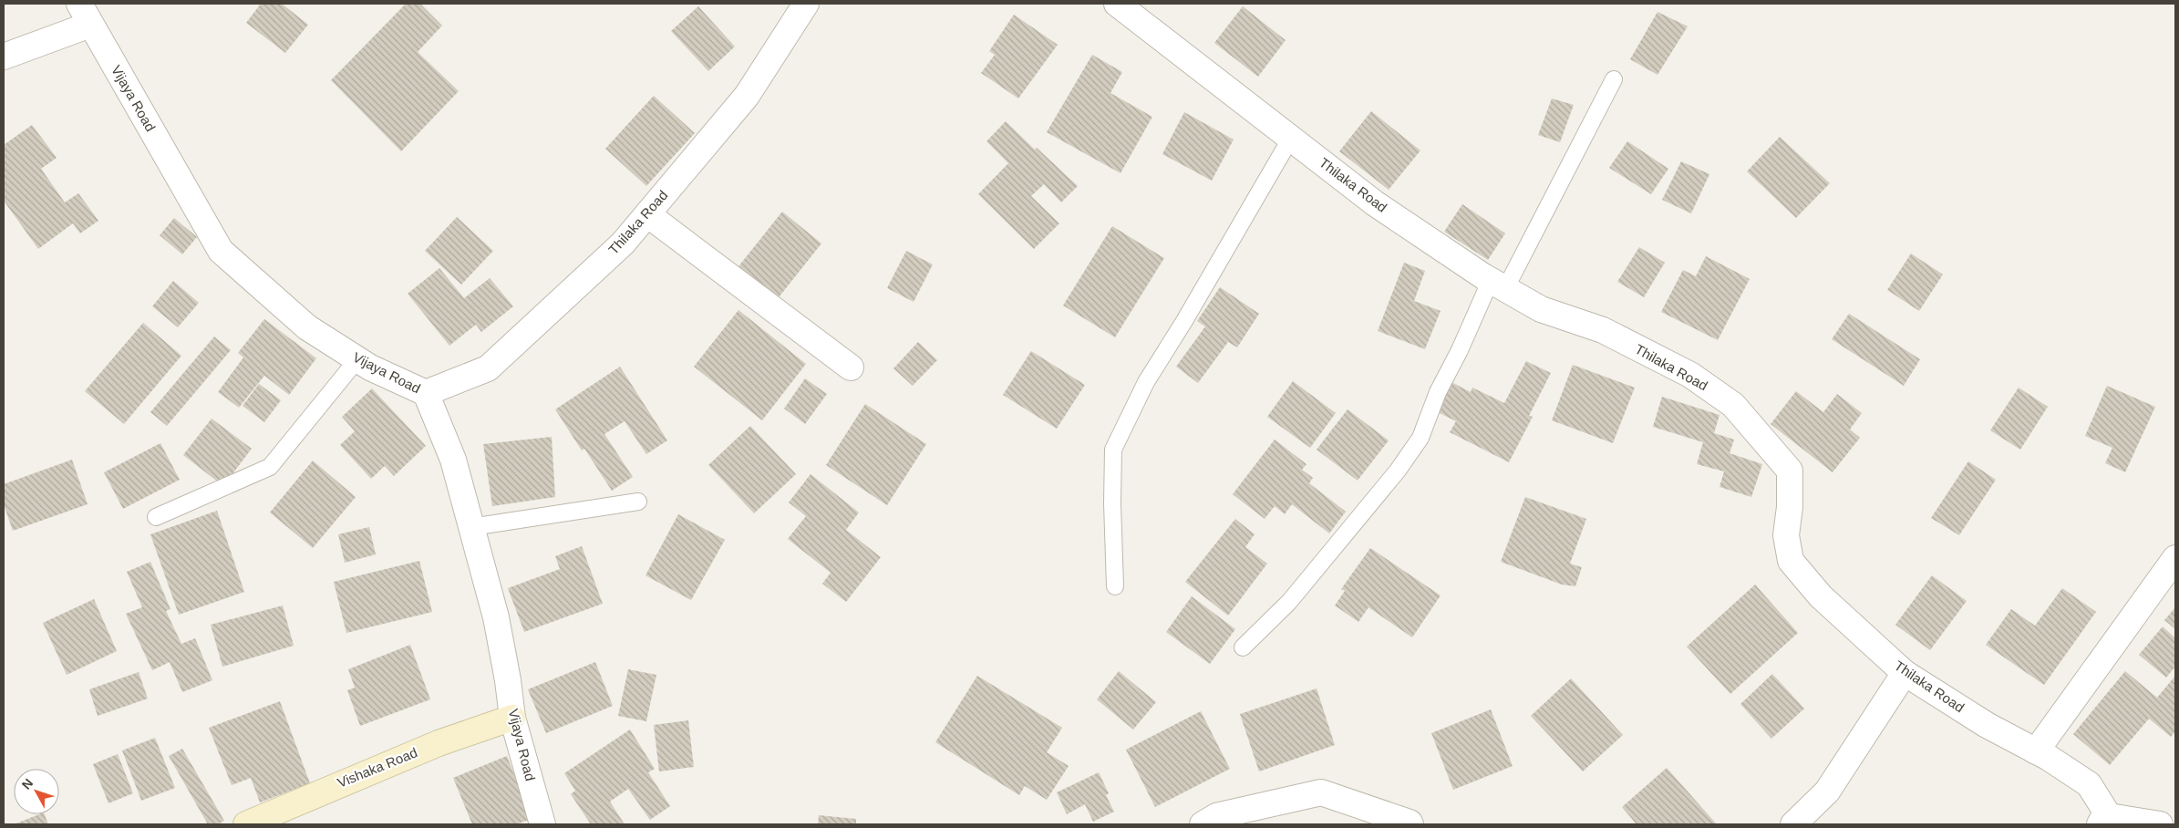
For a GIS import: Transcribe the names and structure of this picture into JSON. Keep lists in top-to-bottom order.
{
  "streets": {
    "street": ["Vijaya Road", "Thilaka Road", "Vishaka Road"]
  },
  "crossings": [
    ["Vijaya Road", "Thilaka Road"],
    ["Vijaya Road", "Vishaka Road"]
  ],
  "north": "top left"
}
